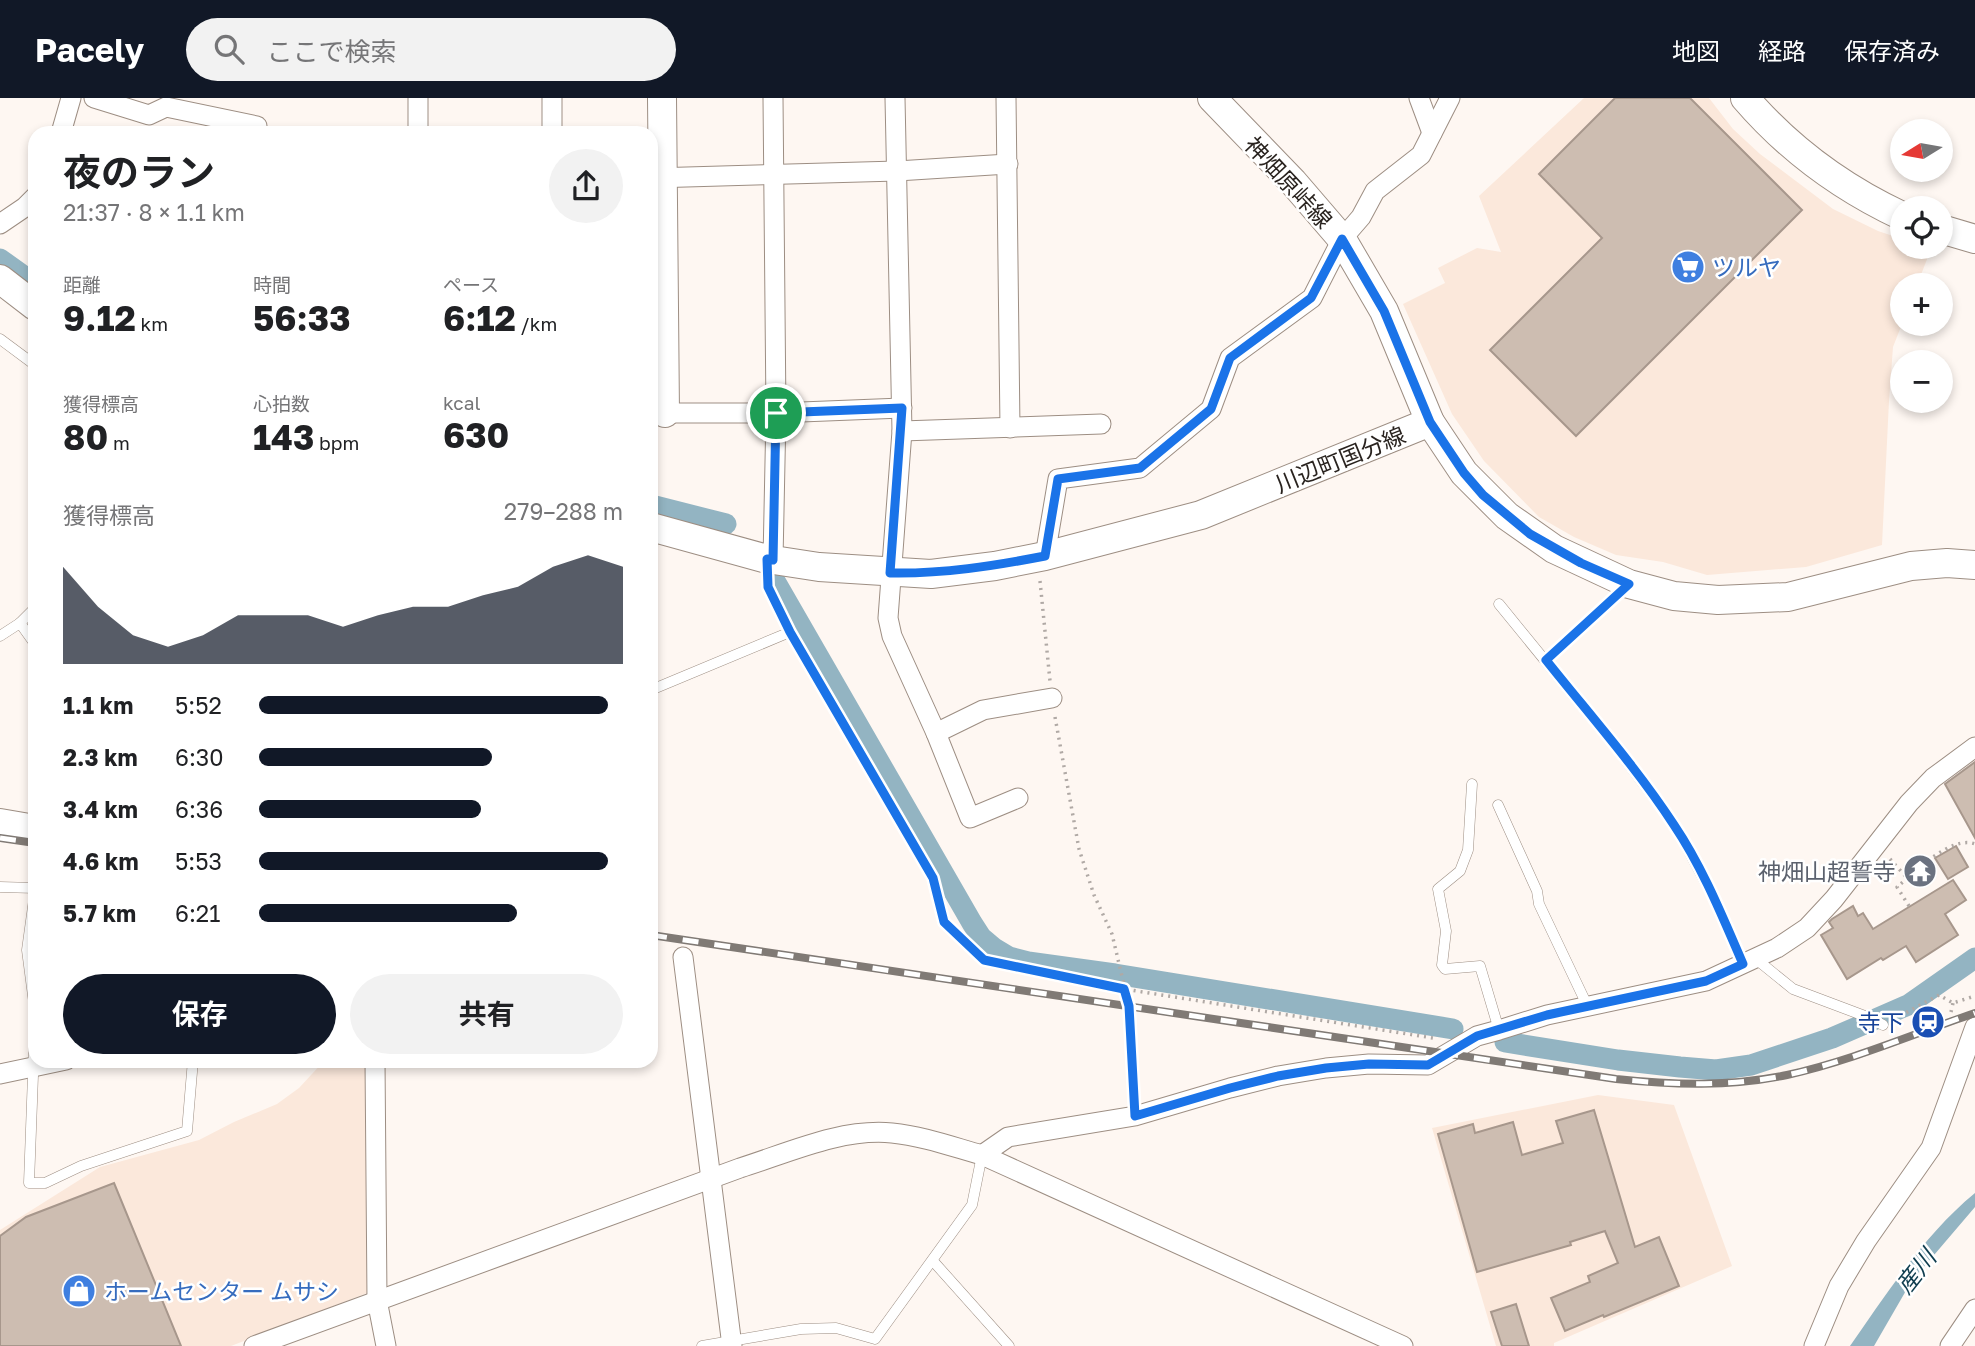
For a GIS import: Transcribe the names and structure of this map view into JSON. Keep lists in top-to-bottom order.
{
  "streets": {
    "street": ["神畑原峠線", "川辺町国分線"]
  },
  "crossings": [
    ["神畑原峠線", "川辺町国分線"]
  ],
  "water": ["産川"],
  "places": {
    "supermarket": ["ツルヤ"],
    "temple": ["神畑山超誓寺"],
    "station": ["寺下"],
    "shop": ["ホームセンター ムサシ"]
  },
  "north": "left",
  "page": {
    "header": "Pacely",
    "search": "ここで検索",
    "nav": ["地図", "経路", "保存済み"],
    "map_buttons": ["+", "−"],
    "heading": ["夜のラン", "21:37 · 8 × 1.1 km"],
    "stats": [
      ["距離", "9.12 km"],
      ["時間", "56:33"],
      ["ペース", "6:12 /km"],
      ["獲得標高", "80 m"],
      ["心拍数", "143 bpm"],
      ["kcal", "630"]
    ],
    "chart": ["獲得標高", "279–288 m"],
    "list": [
      {
        "name": "1.1 km",
        "note": "5:52"
      },
      {
        "name": "2.3 km",
        "note": "6:30"
      },
      {
        "name": "3.4 km",
        "note": "6:36"
      },
      {
        "name": "4.6 km",
        "note": "5:53"
      },
      {
        "name": "5.7 km",
        "note": "6:21"
      }
    ],
    "buttons": ["保存", "共有"]
  }
}
